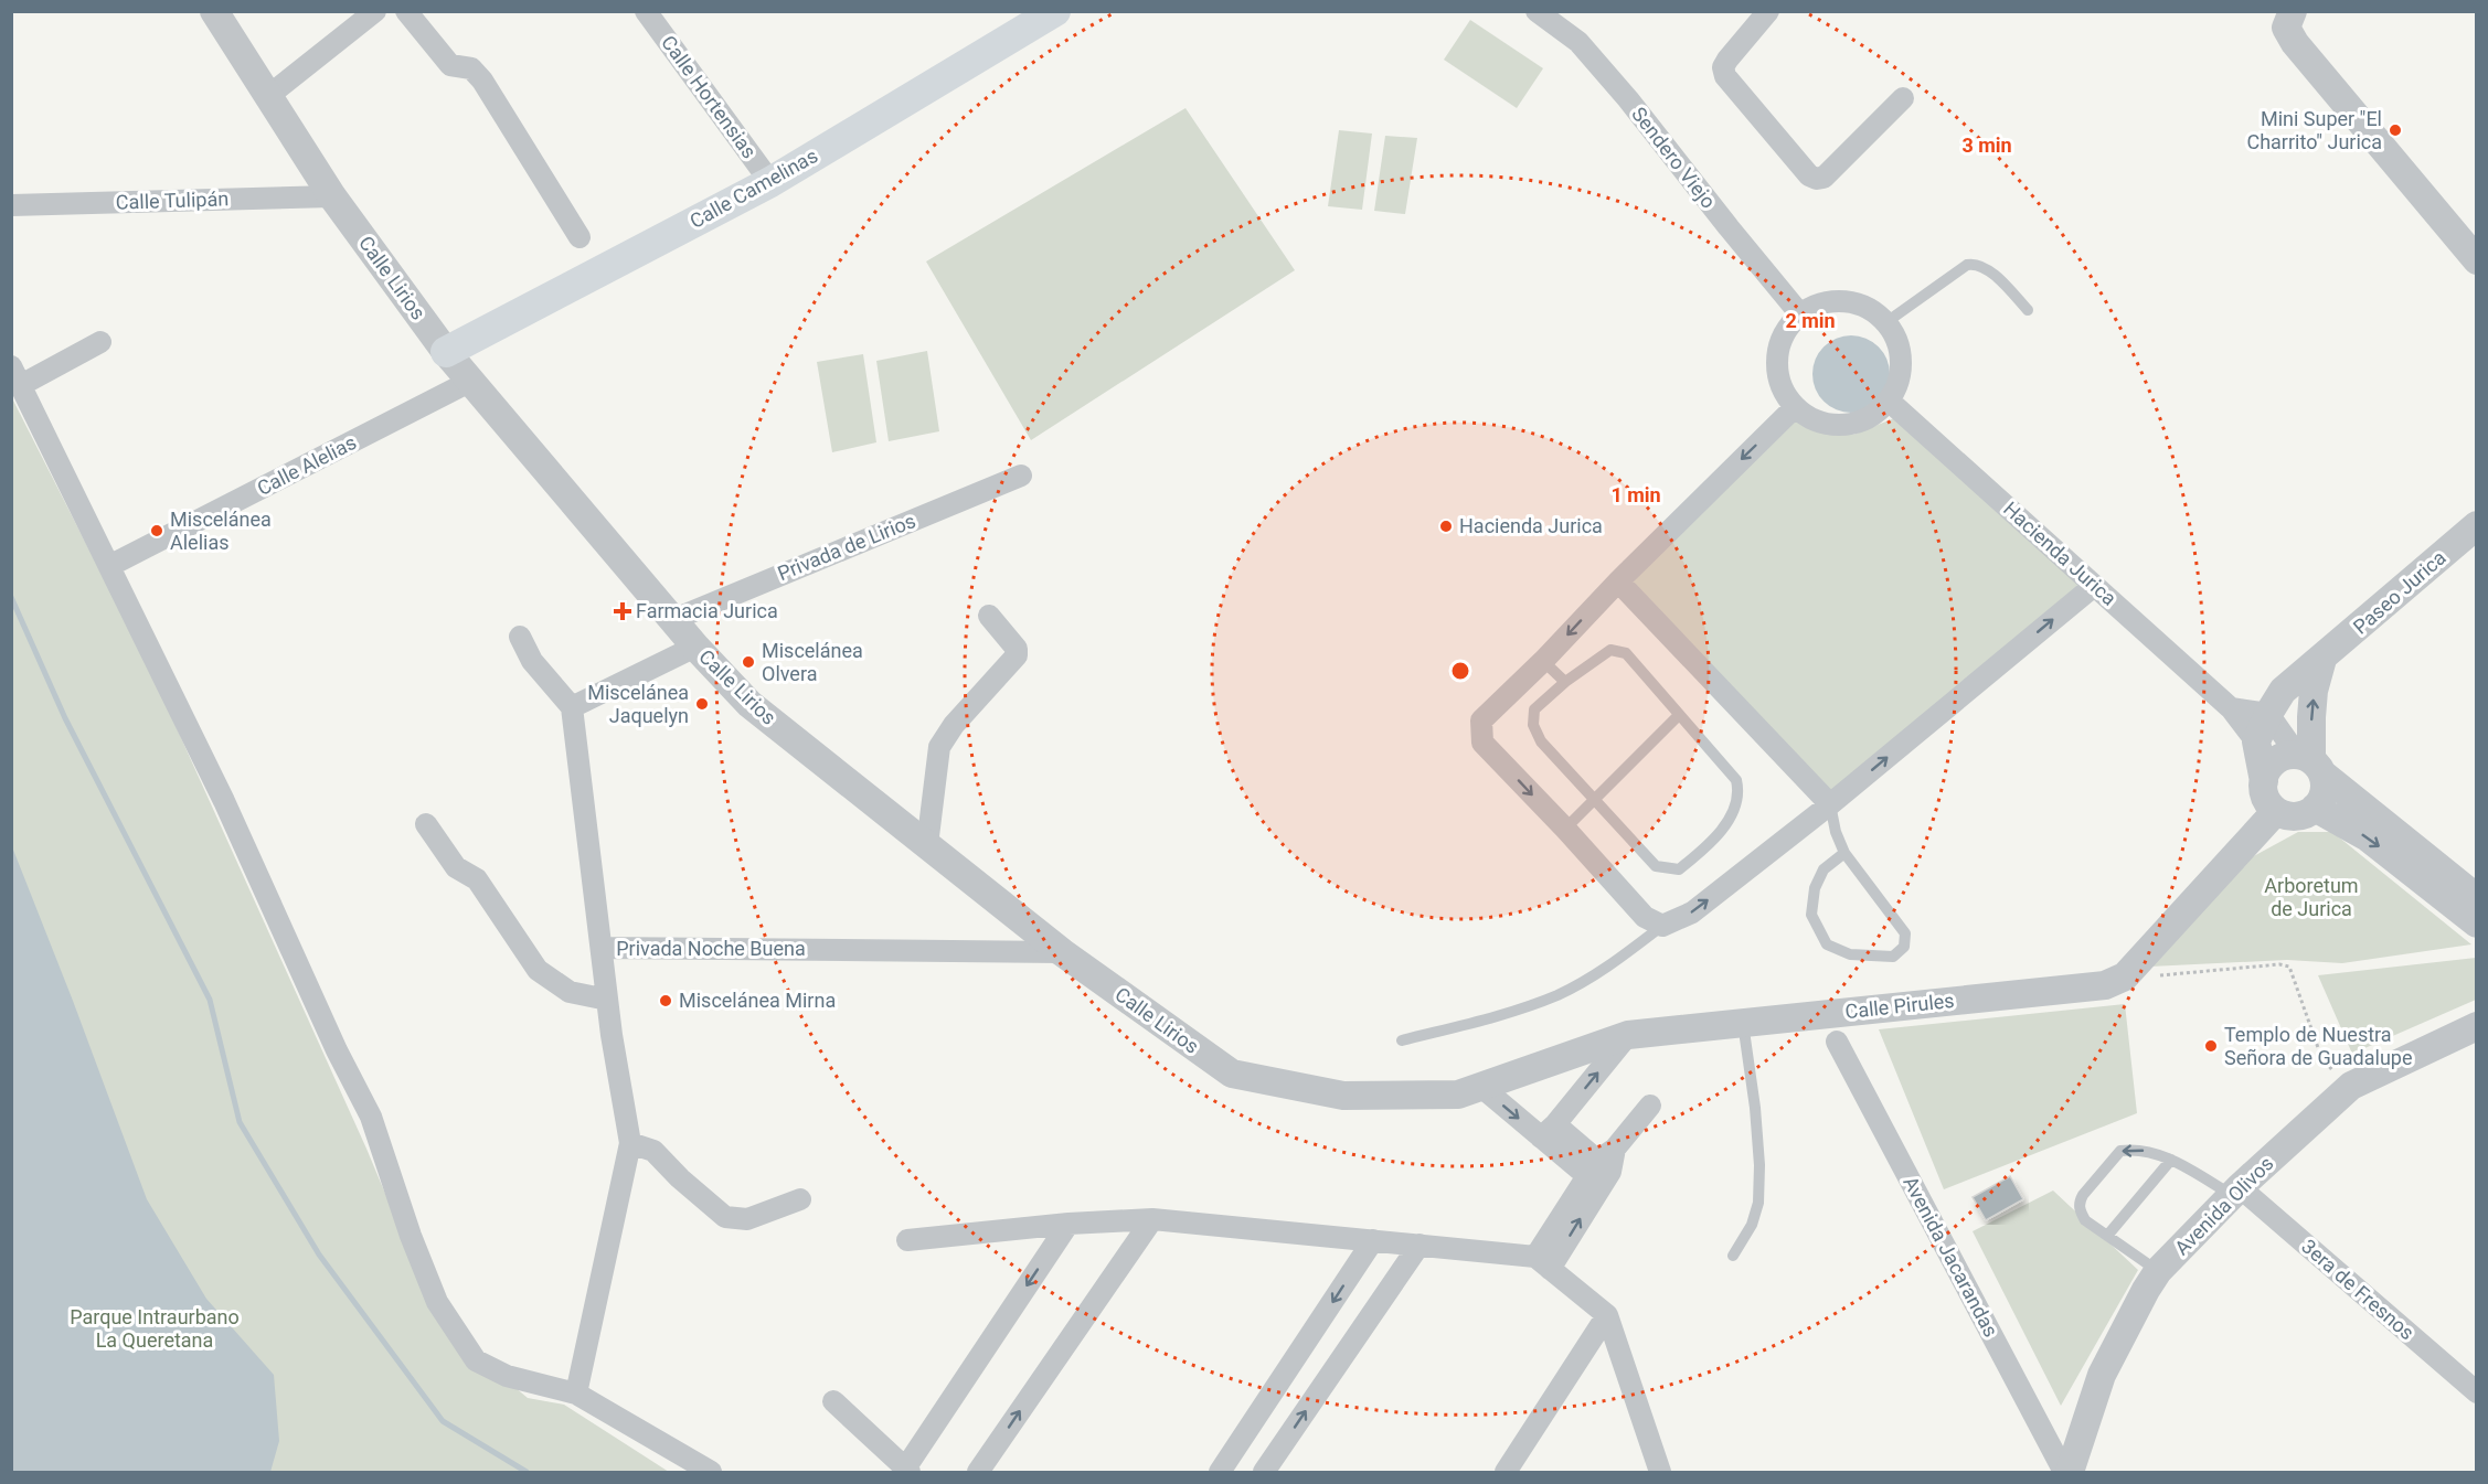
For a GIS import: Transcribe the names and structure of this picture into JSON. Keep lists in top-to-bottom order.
{
  "streets": {
    "main road": ["Calle Camelinas"],
    "street": [
      "Calle Hortensias",
      "Sendero Viejo",
      "Calle Tulipán",
      "Calle Lirios",
      "Calle Alelias",
      "Privada de Lirios",
      "Hacienda Jurica",
      "Paseo Jurica",
      "Privada Noche Buena",
      "Calle Pirules",
      "Avenida Olivos",
      "Avenida Jacarandas",
      "3era de Fresnos"
    ]
  },
  "crossings": [
    ["Calle Hortensias", "Calle Camelinas"],
    ["Sendero Viejo", "Hacienda Jurica"],
    ["Calle Camelinas", "Calle Lirios"],
    ["Calle Tulipán", "Calle Lirios"],
    ["Calle Lirios", "Calle Alelias"],
    ["Calle Lirios", "Privada de Lirios"],
    ["Calle Lirios", "Privada Noche Buena"],
    ["Calle Lirios", "Calle Pirules"],
    ["Hacienda Jurica", "Paseo Jurica"],
    ["Avenida Olivos", "3era de Fresnos"]
  ],
  "parks": ["Arboretum de Jurica", "Parque Intraurbano La Queretana"],
  "places": {
    "other": [
      "Mini Super \"El Charrito\" Jurica",
      "Hacienda Jurica",
      "Miscelánea Alelias",
      "Miscelánea Olvera",
      "Miscelánea Jaquelyn",
      "Miscelánea Mirna",
      "Templo de Nuestra Señora de Guadalupe"
    ],
    "health": ["Farmacia Jurica"]
  },
  "rings": ["3 min", "2 min", "1 min"]
}
